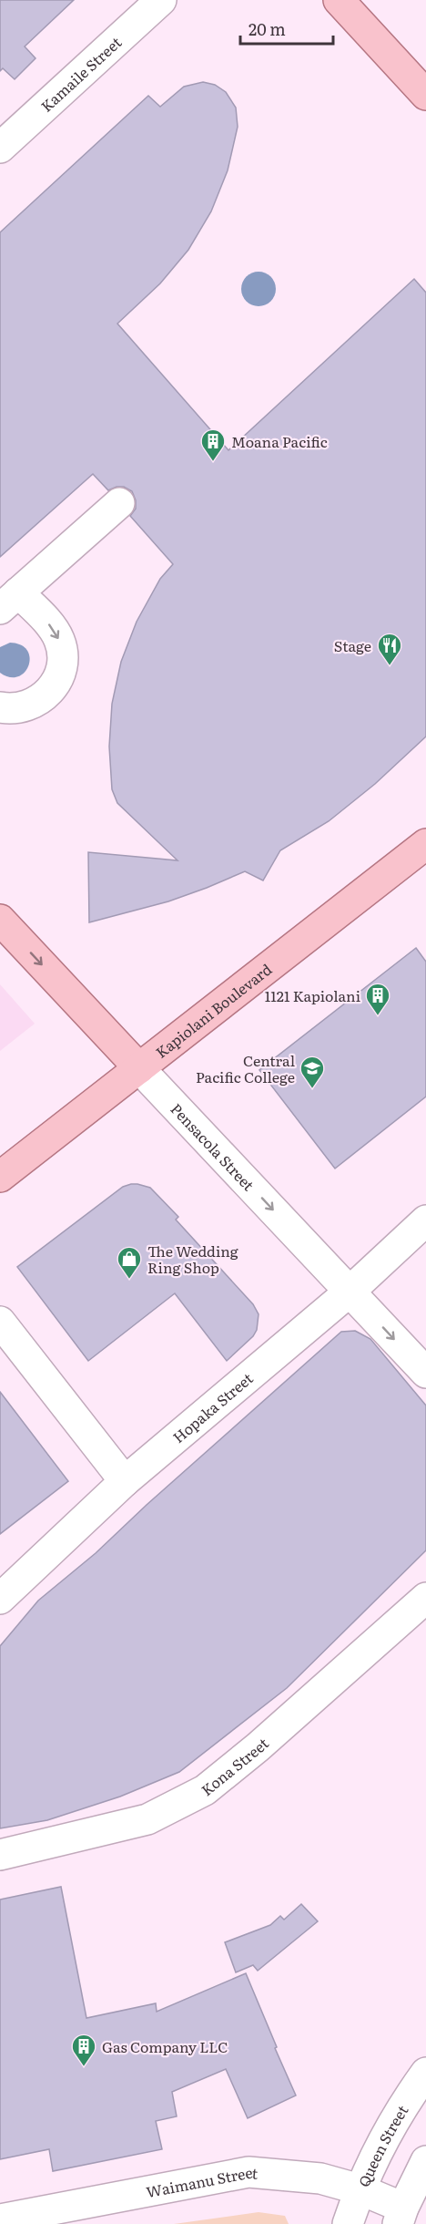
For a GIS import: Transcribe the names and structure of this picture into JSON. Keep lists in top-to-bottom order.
{
  "streets": {
    "main road": ["Kapiolani Boulevard", "Pensacola Street"],
    "street": [
      "Kamaile Street",
      "Hopaka Street",
      "Kona Street",
      "Queen Street",
      "Waimanu Street"
    ]
  },
  "crossings": [
    ["Kapiolani Boulevard", "Pensacola Street"],
    ["Pensacola Street", "Hopaka Street"],
    ["Queen Street", "Waimanu Street"]
  ],
  "one_way": ["Pensacola Street"],
  "places": {
    "building": ["Moana Pacific", "1121 Kapiolani", "Gas Company LLC"],
    "restaurant": ["Stage"],
    "school or university": ["Central Pacific College"],
    "shop": ["The Wedding Ring Shop"]
  },
  "scale_bar": "20 m"
}
